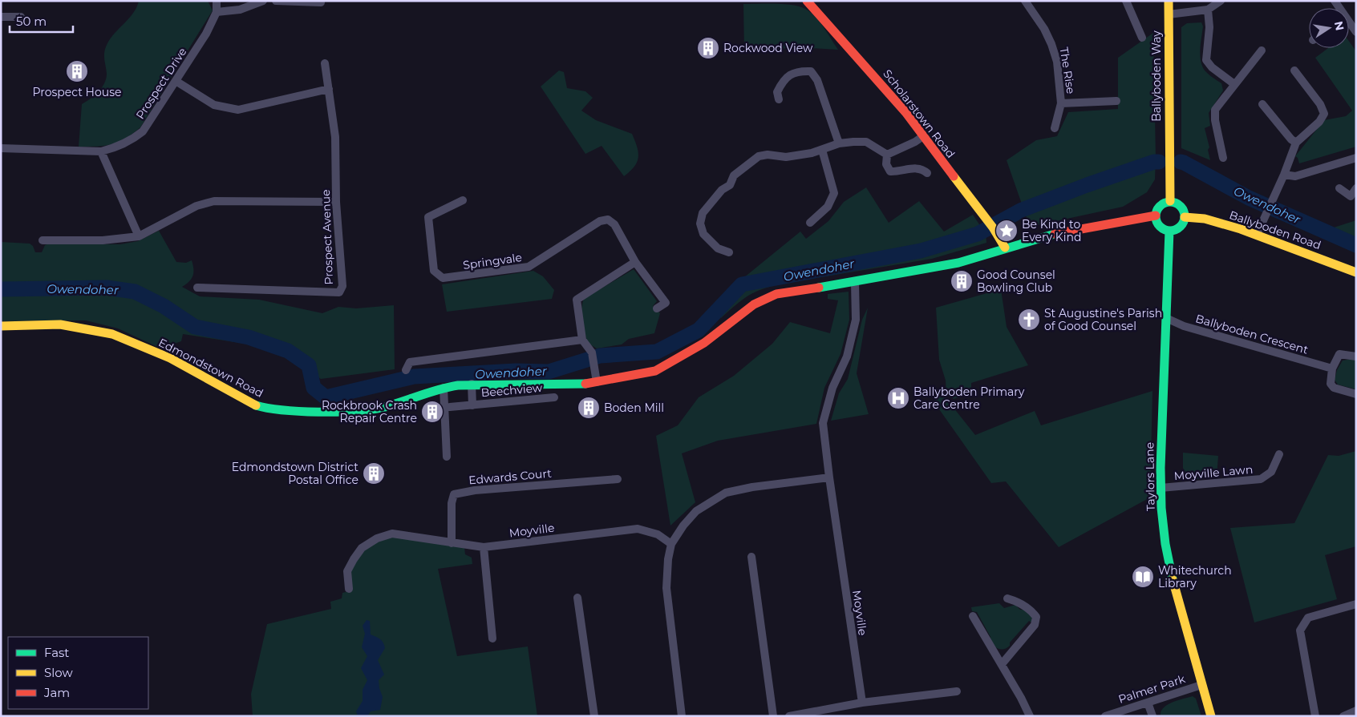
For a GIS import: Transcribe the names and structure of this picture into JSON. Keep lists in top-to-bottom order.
{
  "streets": {
    "main road": [
      "Ballyboden Way",
      "Scholarstown Road",
      "Ballyboden Road",
      "Edmondstown Road",
      "Taylors Lane"
    ],
    "street": [
      "The Rise",
      "Prospect Drive",
      "Prospect Avenue",
      "Springvale",
      "Ballyboden Crescent",
      "Beechview",
      "Moyville Lawn",
      "Edwards Court",
      "Moyville",
      "Palmer Park"
    ]
  },
  "crossings": [
    ["Ballyboden Way", "Ballyboden Road"],
    ["Ballyboden Way", "Taylors Lane"],
    ["Scholarstown Road", "Edmondstown Road"],
    ["Ballyboden Road", "Taylors Lane"],
    ["Ballyboden Crescent", "Taylors Lane"],
    ["Edmondstown Road", "Beechview"],
    ["Edmondstown Road", "Moyville"],
    ["Moyville Lawn", "Taylors Lane"],
    ["Edwards Court", "Moyville"],
    ["Taylors Lane", "Palmer Park"]
  ],
  "water": ["Owendoher"],
  "places": {
    "building": [
      "Rockwood View",
      "Prospect House",
      "Good Counsel Bowling Club",
      "Boden Mill",
      "Rockbrook Crash Repair Centre",
      "Edmondstown District Postal Office"
    ],
    "place": ["Be Kind to Every Kind"],
    "church": ["St Augustine's Parish of Good Counsel"],
    "hospital": ["Ballyboden Primary Care Centre"],
    "library": ["Whitechurch Library"]
  },
  "legend": ["Fast", "Slow", "Jam"],
  "scale_bar": "50 m",
  "north": "right"
}
